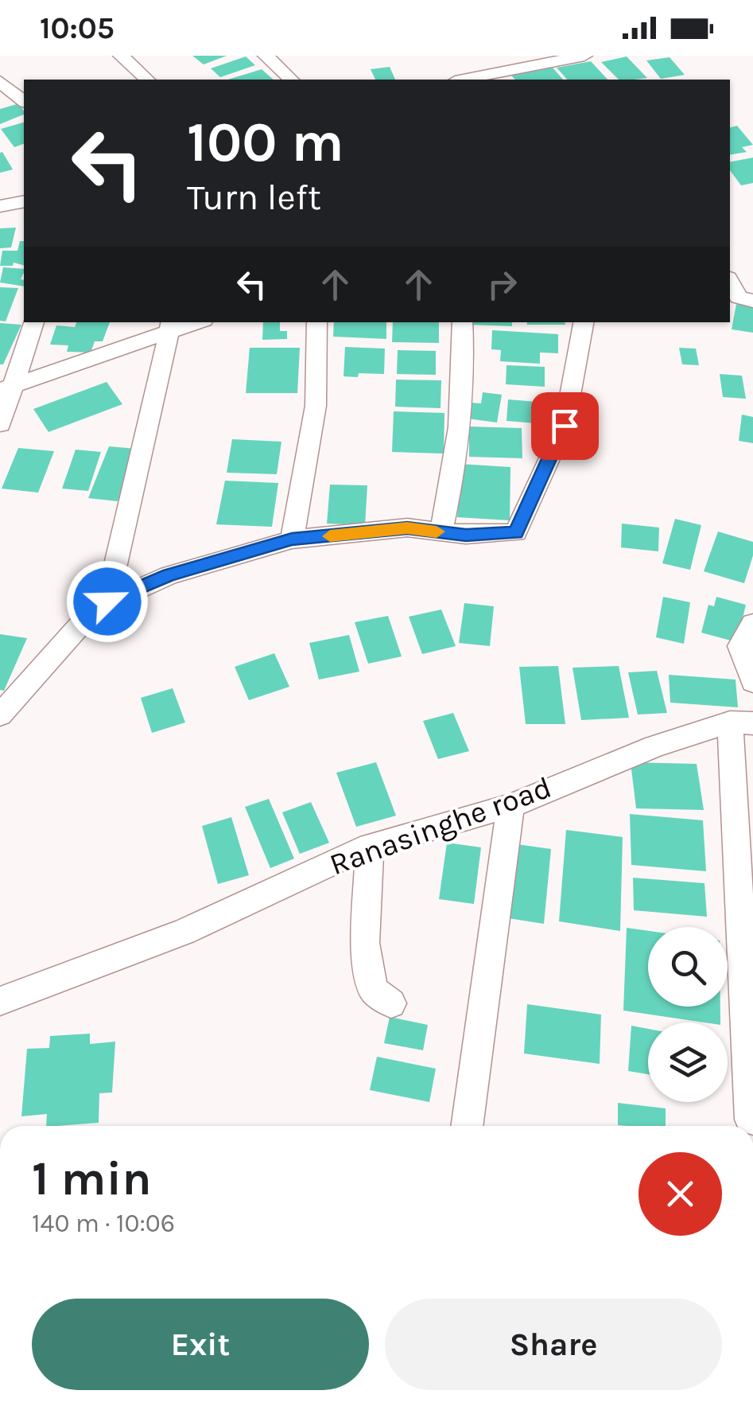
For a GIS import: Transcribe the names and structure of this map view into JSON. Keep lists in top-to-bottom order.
{
  "streets": {
    "street": ["Ranasinghe road"]
  },
  "page": {
    "status": "10:05",
    "turn": ["100 m", "Turn left"],
    "heading": ["1 min", "140 m · 10:06"],
    "buttons": ["Exit", "Share"]
  }
}
